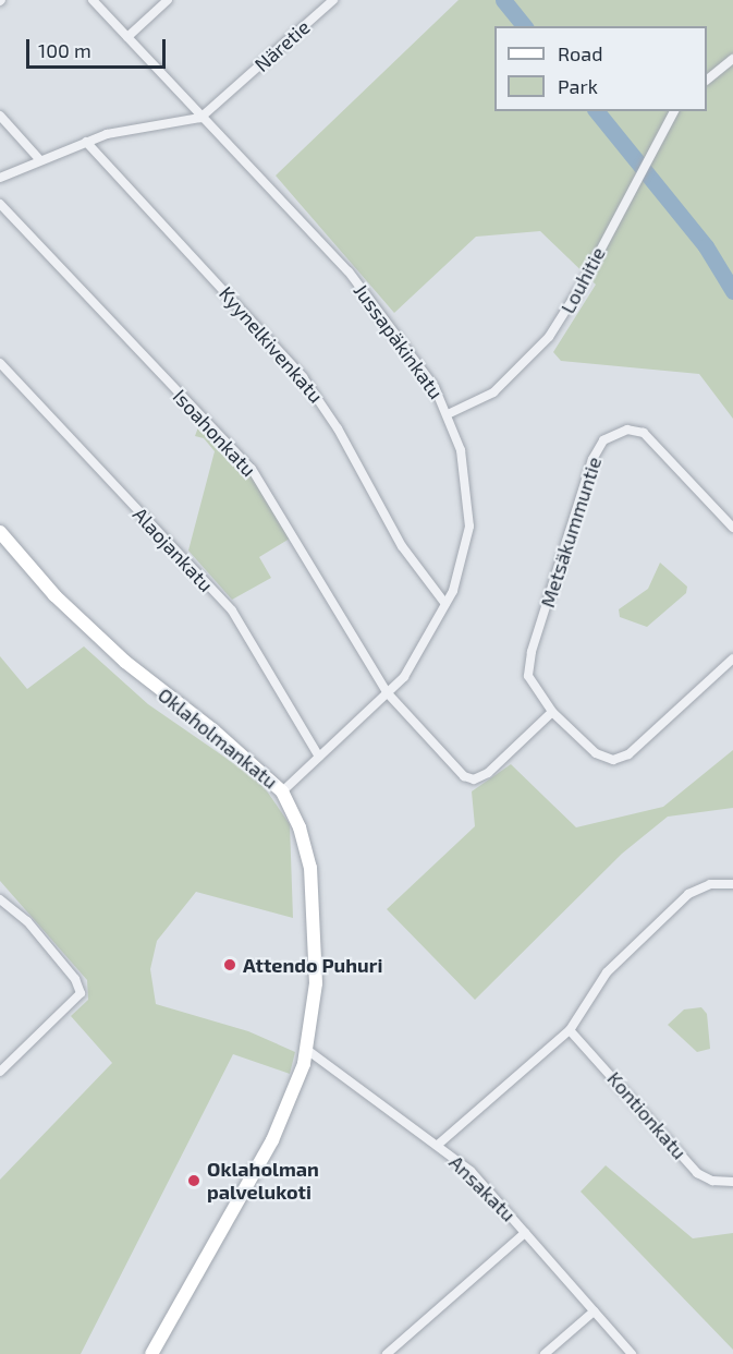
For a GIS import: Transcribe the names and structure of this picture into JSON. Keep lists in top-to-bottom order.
{
  "streets": {
    "street": [
      "Näretie",
      "Louhitie",
      "Jussapäkinkatu",
      "Kyynelkivenkatu",
      "Isoahonkatu",
      "Metsäkummuntie",
      "Alaojankatu",
      "Oklaholmankatu",
      "Kontionkatu",
      "Ansakatu"
    ]
  },
  "crossings": [
    ["Näretie", "Jussapäkinkatu"],
    ["Louhitie", "Jussapäkinkatu"],
    ["Jussapäkinkatu", "Kyynelkivenkatu"],
    ["Jussapäkinkatu", "Isoahonkatu"],
    ["Jussapäkinkatu", "Alaojankatu"],
    ["Jussapäkinkatu", "Oklaholmankatu"],
    ["Oklaholmankatu", "Ansakatu"]
  ],
  "places": ["Attendo Puhuri", "Oklaholman palvelukoti"],
  "legend": ["Road", "Park"],
  "scale_bar": "100 m"
}
